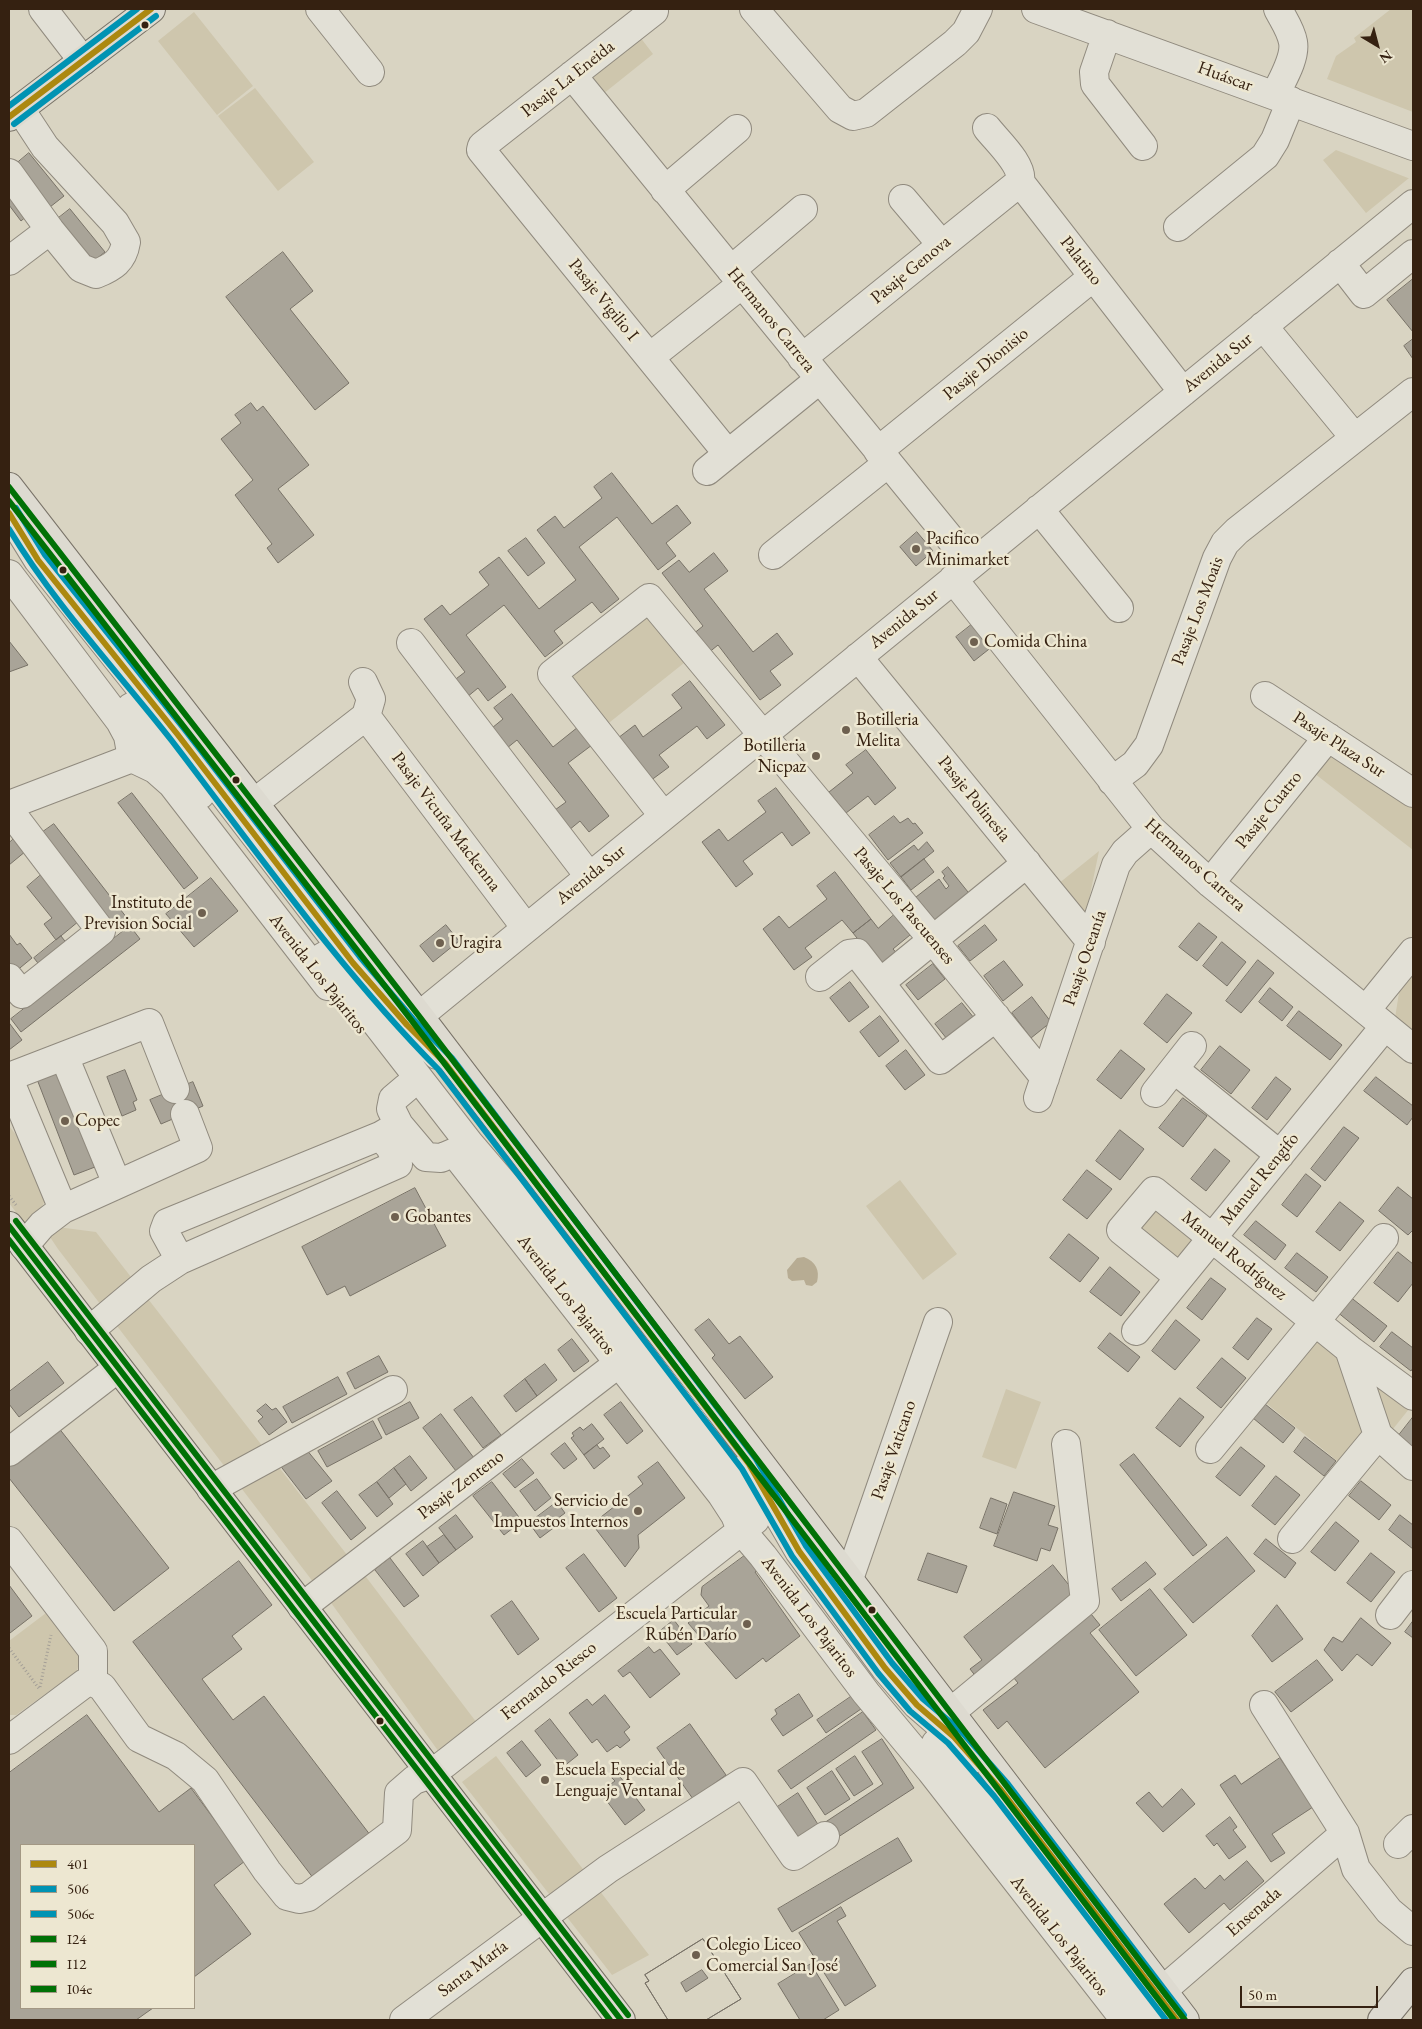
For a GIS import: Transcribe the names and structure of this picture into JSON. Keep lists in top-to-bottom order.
{
  "streets": {
    "main road": ["Avenida Los Pajaritos"],
    "street": [
      "Huáscar",
      "Pasaje La Eneida",
      "Palatino",
      "Pasaje Genova",
      "Pasaje Vigilio I",
      "Hermanos Carrera",
      "Avenida Sur",
      "Pasaje Dionisio",
      "Pasaje Los Moais",
      "Pasaje Plaza Sur",
      "Pasaje Polinesia",
      "Pasaje Cuatro",
      "Pasaje Vicuña Mackenna",
      "Pasaje Los Pascuenses",
      "Pasaje Oceanía",
      "Manuel Rengifo",
      "Manuel Rodríguez",
      "Pasaje Vaticano",
      "Pasaje Zenteno",
      "Fernando Riesco",
      "Ensenada",
      "Santa María"
    ]
  },
  "crossings": [
    ["Pasaje La Eneida", "Pasaje Vigilio I"],
    ["Pasaje La Eneida", "Hermanos Carrera"],
    ["Palatino", "Pasaje Genova"],
    ["Palatino", "Avenida Sur"],
    ["Palatino", "Pasaje Dionisio"],
    ["Pasaje Genova", "Hermanos Carrera"],
    ["Hermanos Carrera", "Avenida Sur"],
    ["Hermanos Carrera", "Pasaje Dionisio"],
    ["Hermanos Carrera", "Pasaje Los Moais"],
    ["Hermanos Carrera", "Pasaje Cuatro"],
    ["Hermanos Carrera", "Pasaje Oceanía"],
    ["Hermanos Carrera", "Manuel Rengifo"],
    ["Avenida Sur", "Pasaje Polinesia"],
    ["Avenida Sur", "Pasaje Vicuña Mackenna"],
    ["Avenida Sur", "Pasaje Los Pascuenses"],
    ["Avenida Sur", "Avenida Los Pajaritos"],
    ["Pasaje Plaza Sur", "Pasaje Cuatro"],
    ["Pasaje Polinesia", "Pasaje Oceanía"],
    ["Pasaje Los Pascuenses", "Pasaje Oceanía"],
    ["Avenida Los Pajaritos", "Pasaje Vaticano"],
    ["Avenida Los Pajaritos", "Pasaje Zenteno"],
    ["Avenida Los Pajaritos", "Fernando Riesco"],
    ["Avenida Los Pajaritos", "Ensenada"],
    ["Manuel Rengifo", "Manuel Rodríguez"]
  ],
  "places": [
    "Pacifico Minimarket",
    "Comida China",
    "Botilleria Melita",
    "Botilleria Nicpaz",
    "Instituto de Prevision Social",
    "Uragira",
    "Copec",
    "Gobantes",
    "Servicio de Impuestos Internos",
    "Escuela Particular Rubén Darío",
    "Escuela Especial de Lenguaje Ventanal",
    "Colegio Liceo Comercial San José"
  ],
  "lines": [
    "transit line 401",
    "transit line 506e",
    "transit line 506",
    "transit line I24",
    "transit line I12",
    "transit line I04e"
  ],
  "legend": [
    "401",
    "506",
    "506e",
    "I24",
    "I12",
    "I04e"
  ],
  "scale_bar": "50 m",
  "north": "bottom right"
}
